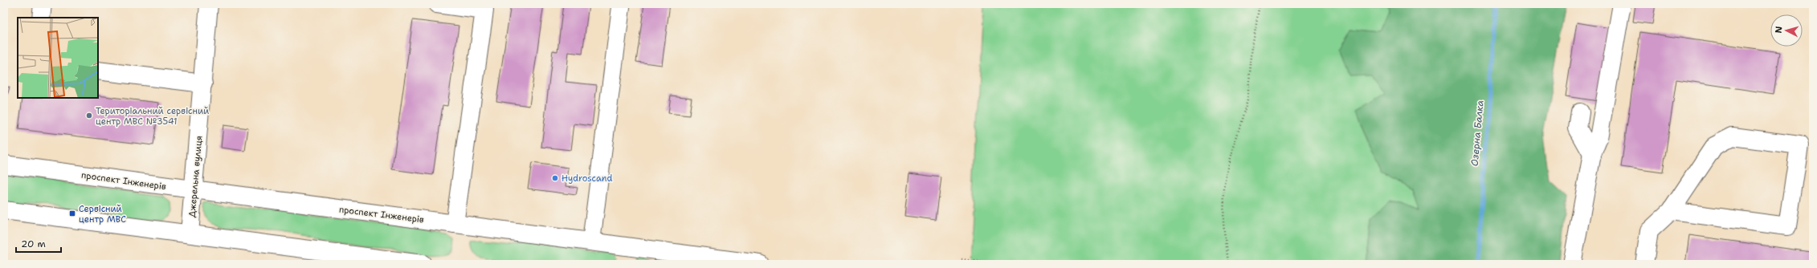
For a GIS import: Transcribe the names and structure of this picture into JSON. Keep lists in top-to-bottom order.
{
  "streets": {
    "street": ["Джерельна вулиця", "проспект Інженерів"]
  },
  "crossings": [
    ["Джерельна вулиця", "проспект Інженерів"]
  ],
  "water": ["Озерна Балка"],
  "places": {
    "other": ["Територіальний сервісний центр МВС №3541", "Hydroscand"],
    "transit": ["Сервісний центр МВС"]
  },
  "scale_bar": "20 m",
  "north": "left"
}
